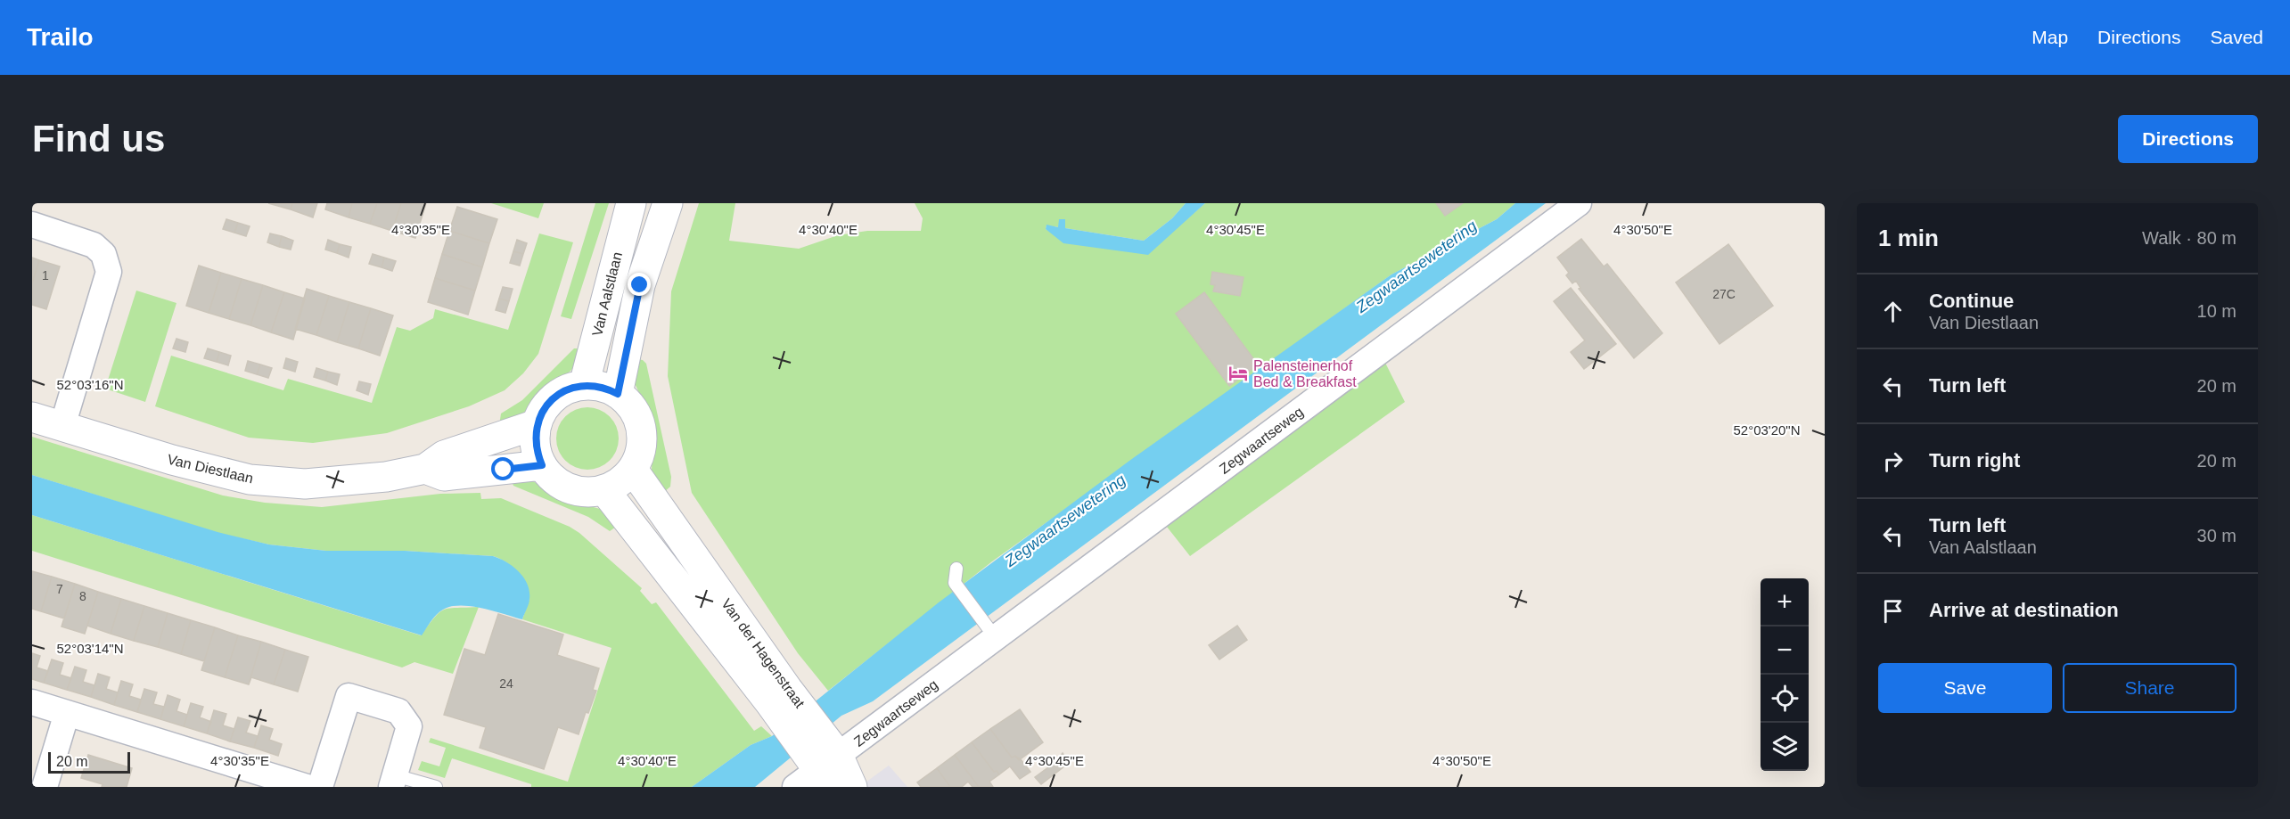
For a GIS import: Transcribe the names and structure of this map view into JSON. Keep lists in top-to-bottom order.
{
  "streets": {
    "street": [
      "Van Aalstlaan",
      "Zegwaartseweg",
      "Van Diestlaan",
      "Van der Hagenstraat"
    ]
  },
  "crossings": [
    ["Van Aalstlaan", "Van Diestlaan"],
    ["Van Aalstlaan", "Van der Hagenstraat"],
    ["Zegwaartseweg", "Van der Hagenstraat"],
    ["Van Diestlaan", "Van der Hagenstraat"]
  ],
  "water": ["Zegwaartsewetering"],
  "places": {
    "hotel": ["Palensteinerhof Bed & Breakfast"]
  },
  "house_numbers": [
    "1",
    "27C",
    "7",
    "8",
    "24"
  ],
  "scale_bar": "20 m",
  "page": {
    "header": "Trailo",
    "nav": ["Map", "Directions", "Saved"],
    "buttons": [
      "Directions",
      ["Save", "Share"]
    ],
    "title": "Find us",
    "heading": ["1 min", "Walk · 80 m"],
    "list": [
      ["Continue", "Van Diestlaan", "10 m"],
      ["Turn left", "20 m"],
      ["Turn right", "20 m"],
      ["Turn left", "Van Aalstlaan", "30 m"],
      "Arrive at destination"
    ],
    "map_buttons": ["+", "−"],
    "scale": "20 m"
  },
  "coordinates": [
    "4°30'35\"E",
    "4°30'40\"E",
    "4°30'45\"E",
    "4°30'50\"E",
    "52°03'16\"N",
    "52°03'20\"N",
    "52°03'14\"N"
  ]
}
